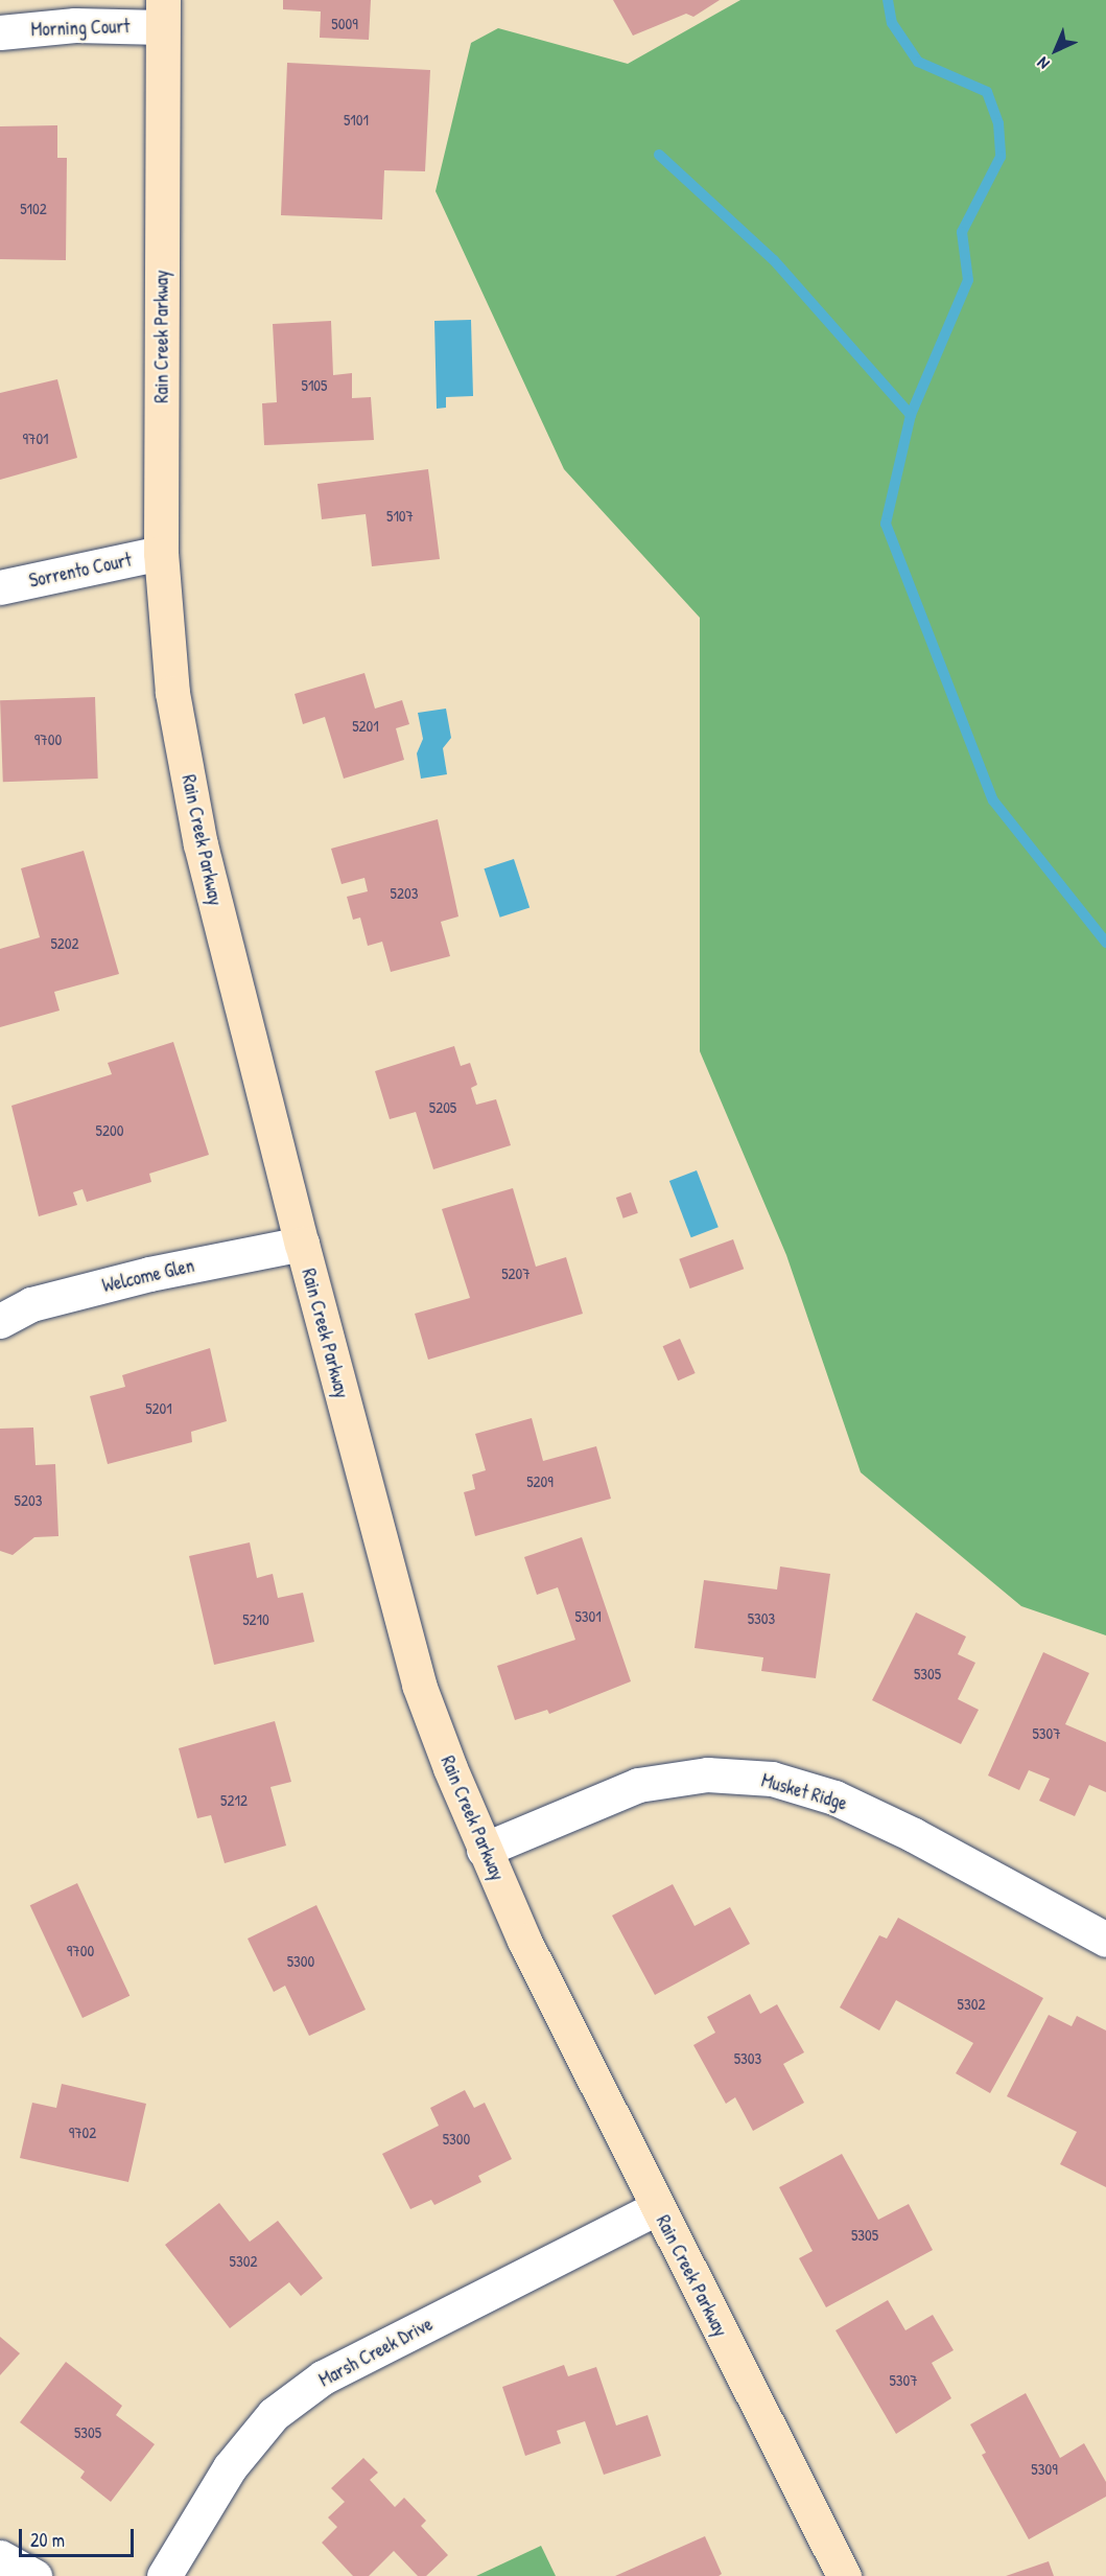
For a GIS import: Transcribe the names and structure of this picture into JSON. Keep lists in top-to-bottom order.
{
  "streets": {
    "street": [
      "Morning Court",
      "Rain Creek Parkway",
      "Sorrento Court",
      "Welcome Glen",
      "Musket Ridge",
      "Marsh Creek Drive"
    ]
  },
  "crossings": [
    ["Morning Court", "Rain Creek Parkway"],
    ["Rain Creek Parkway", "Sorrento Court"],
    ["Rain Creek Parkway", "Welcome Glen"],
    ["Rain Creek Parkway", "Musket Ridge"],
    ["Rain Creek Parkway", "Marsh Creek Drive"]
  ],
  "house_numbers": [
    "5009",
    "5101",
    "5102",
    "5105",
    "9701",
    "5107",
    "5201",
    "9700",
    "5203",
    "5202",
    "5205",
    "5200",
    "5207",
    "5201",
    "5209",
    "5203",
    "5301",
    "5303",
    "5210",
    "5305",
    "5307",
    "5212",
    "9700",
    "5300",
    "5302",
    "5303",
    "9702",
    "5300",
    "5305",
    "5302",
    "5307",
    "5305",
    "5309"
  ],
  "scale_bar": "20 m",
  "north": "bottom left"
}
